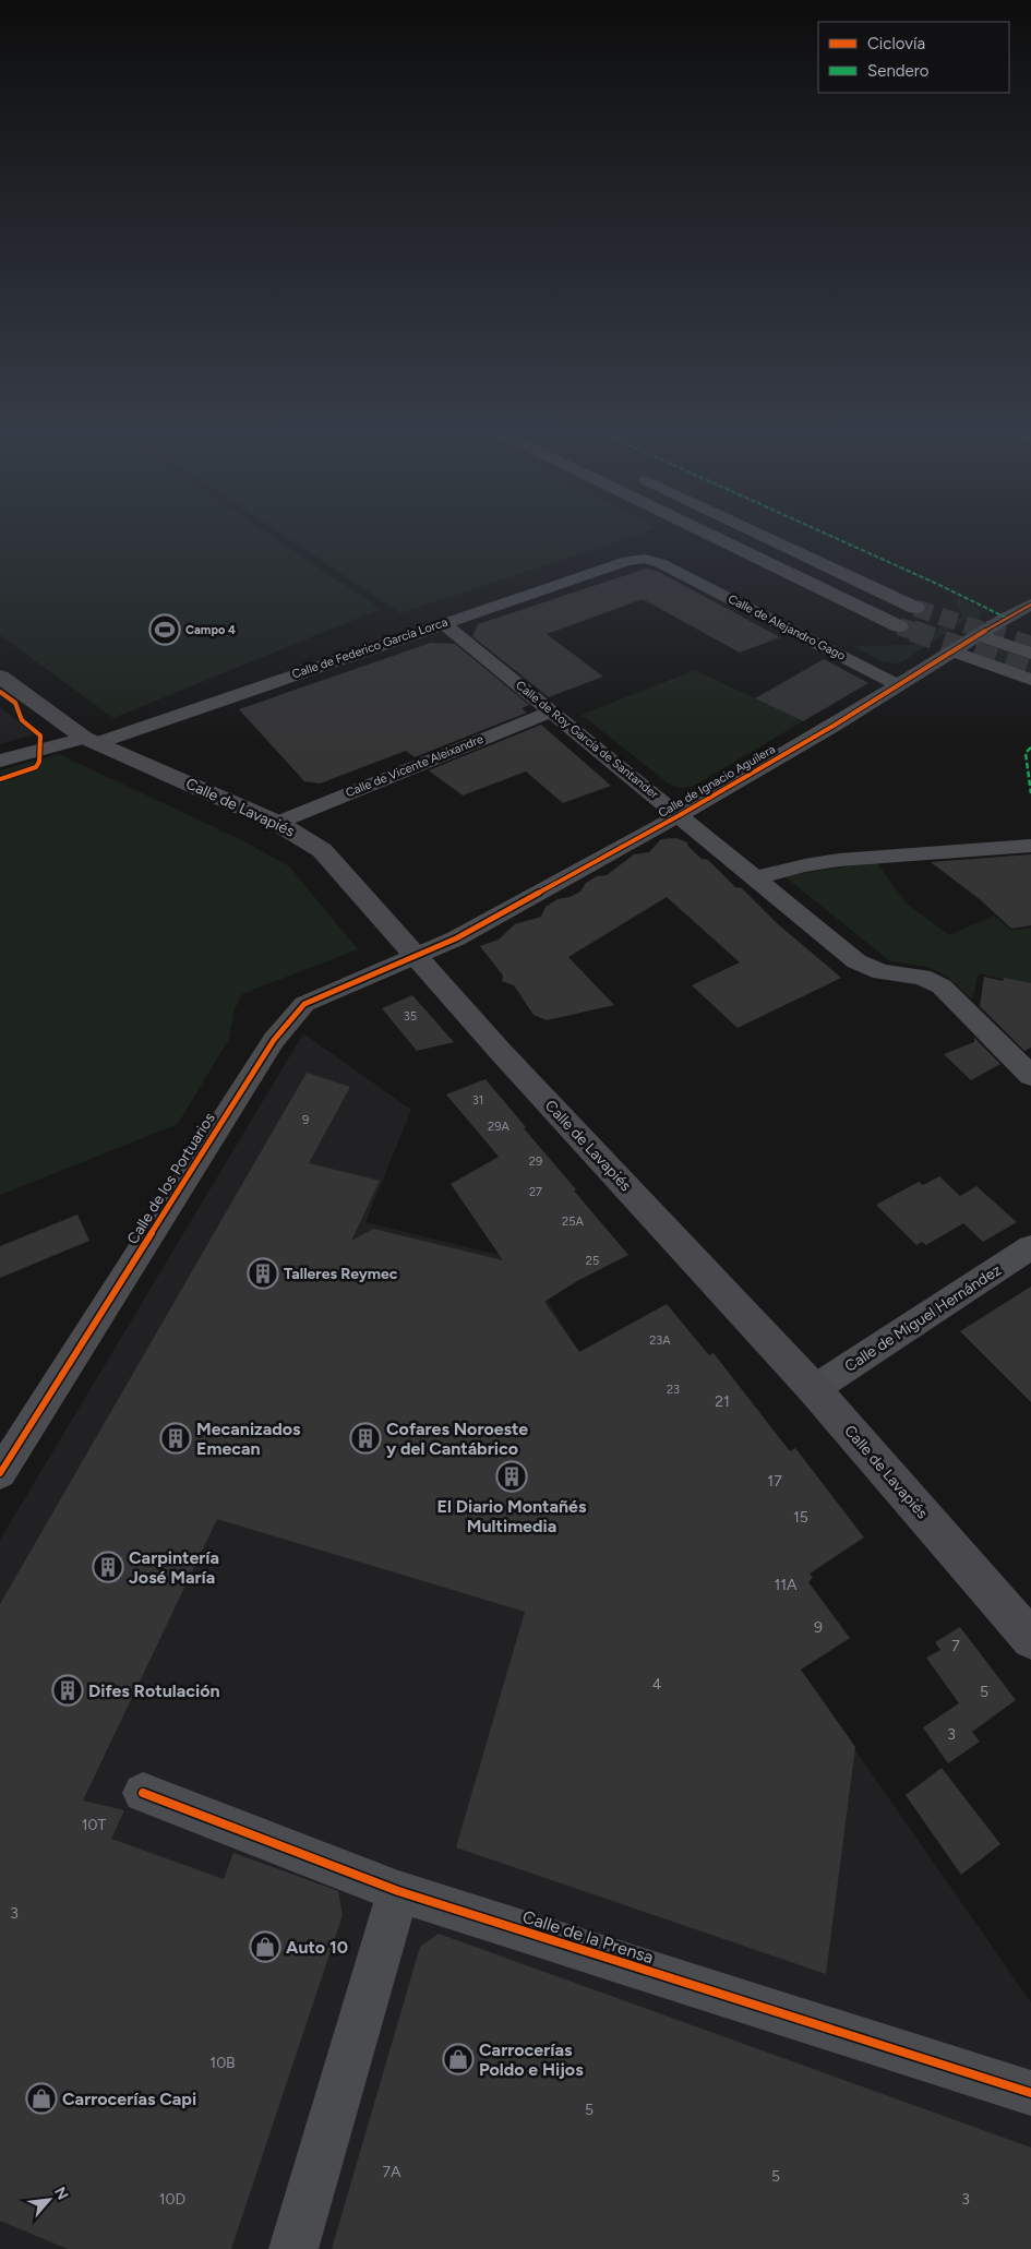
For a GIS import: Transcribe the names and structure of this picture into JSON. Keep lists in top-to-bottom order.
{
  "streets": {
    "main road": ["Calle de Lavapiés"],
    "street": [
      "Calle de Alejandro Gago",
      "Calle de Federico García Lorca",
      "Calle de Roy García de Santander",
      "Calle de Vicente Aleixandre",
      "Calle de Ignacio Aguilera",
      "Calle de los Portuarios",
      "Calle de Miguel Hernández",
      "Calle de la Prensa"
    ]
  },
  "crossings": [
    ["Calle de Alejandro Gago", "Calle de Federico García Lorca"],
    ["Calle de Alejandro Gago", "Calle de Ignacio Aguilera"],
    ["Calle de Federico García Lorca", "Calle de Roy García de Santander"],
    ["Calle de Federico García Lorca", "Calle de Lavapiés"],
    ["Calle de Roy García de Santander", "Calle de Vicente Aleixandre"],
    ["Calle de Roy García de Santander", "Calle de Ignacio Aguilera"],
    ["Calle de Vicente Aleixandre", "Calle de Lavapiés"],
    ["Calle de Ignacio Aguilera", "Calle de Lavapiés"],
    ["Calle de Ignacio Aguilera", "Calle de los Portuarios"],
    ["Calle de Lavapiés", "Calle de los Portuarios"],
    ["Calle de Lavapiés", "Calle de Miguel Hernández"]
  ],
  "places": {
    "sports": ["Campo 4"],
    "building": [
      "Talleres Reymec",
      "Mecanizados Emecan",
      "Cofares Noroeste y del Cantábrico",
      "El Diario Montañés Multimedia",
      "Carpintería José María",
      "Difes Rotulación"
    ],
    "shop": ["Auto 10", "Carrocerías Poldo e Hijos", "Carrocerías Capi"]
  },
  "house_numbers": [
    "35",
    "31",
    "9",
    "29A",
    "29",
    "27",
    "25A",
    "25",
    "23A",
    "23",
    "21",
    "17",
    "15",
    "11A",
    "9",
    "7",
    "4",
    "5",
    "3",
    "10T",
    "3",
    "10B",
    "5",
    "7A",
    "5",
    "10D",
    "3"
  ],
  "legend": ["Ciclovía", "Sendero"],
  "north": "top right"
}
